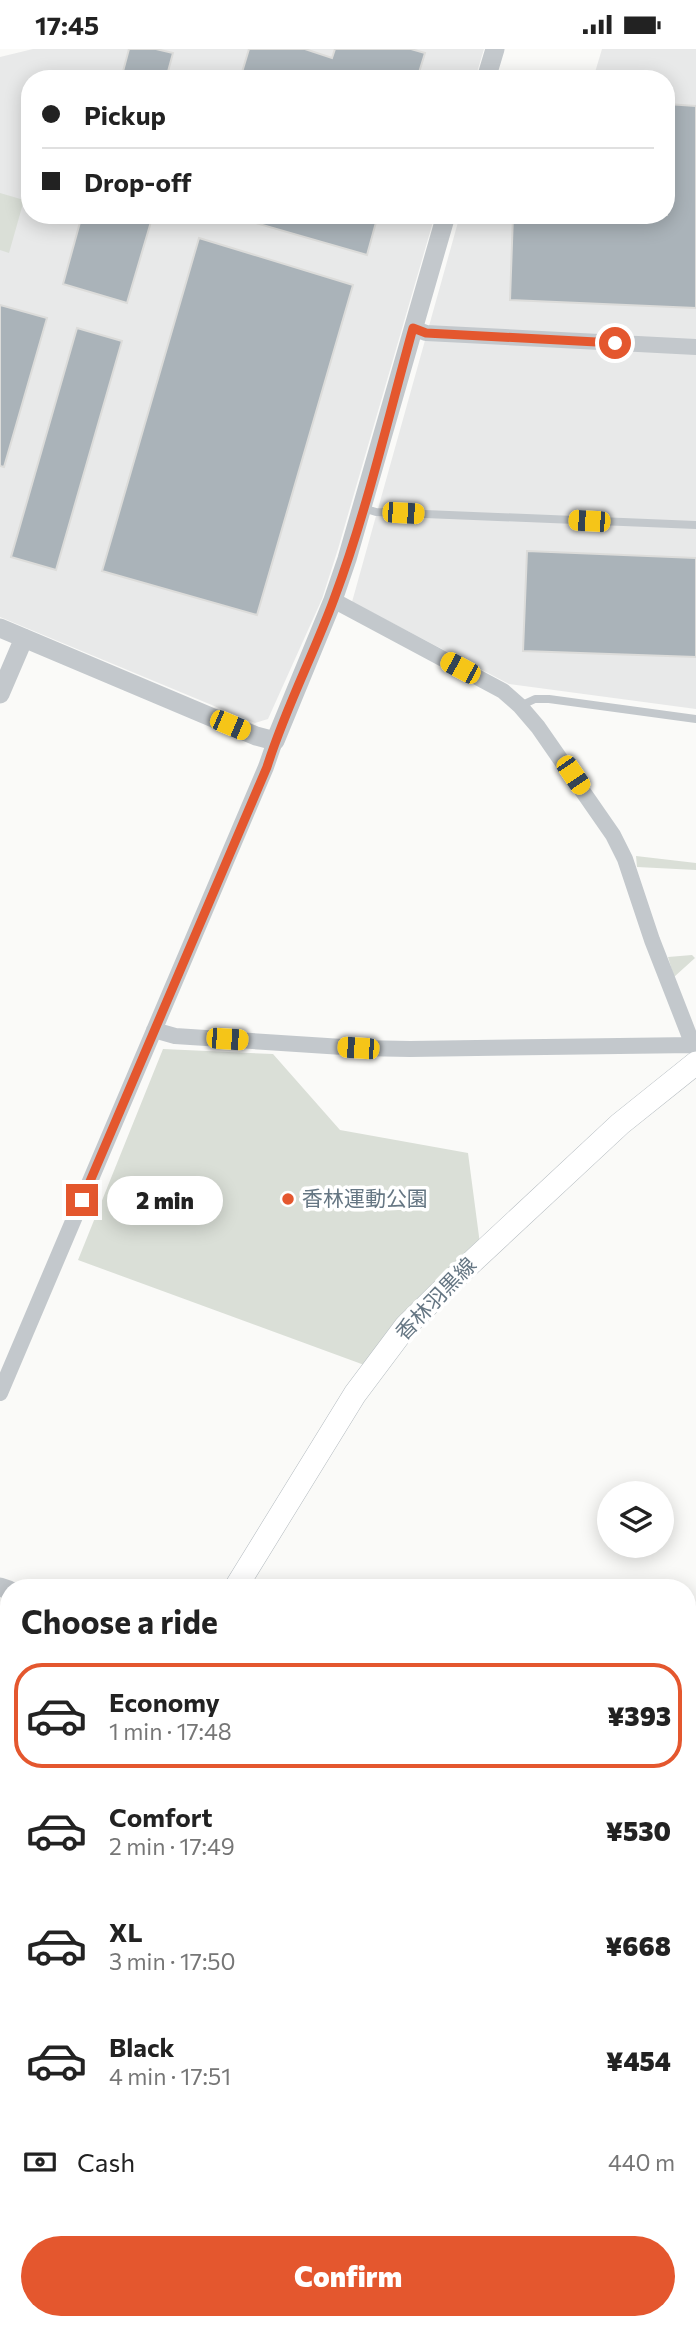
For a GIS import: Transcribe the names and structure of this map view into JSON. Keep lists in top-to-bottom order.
{
  "streets": {
    "main road": ["香林羽黒線"]
  },
  "places": ["香林運動公園"],
  "page": {
    "status": "17:45",
    "banner": ["Pickup", "Drop-off"],
    "bubble": "2 min",
    "heading": "Choose a ride",
    "list": [
      {
        "name": "Economy",
        "note": "1 min · 17:48",
        "value": "¥393"
      },
      {
        "name": "Comfort",
        "note": "2 min · 17:49",
        "value": "¥530"
      },
      {
        "name": "XL",
        "note": "3 min · 17:50",
        "value": "¥668"
      },
      {
        "name": "Black",
        "note": "4 min · 17:51",
        "value": "¥454"
      }
    ],
    "pay": ["Cash", "440 m"],
    "buttons": "Confirm"
  }
}
